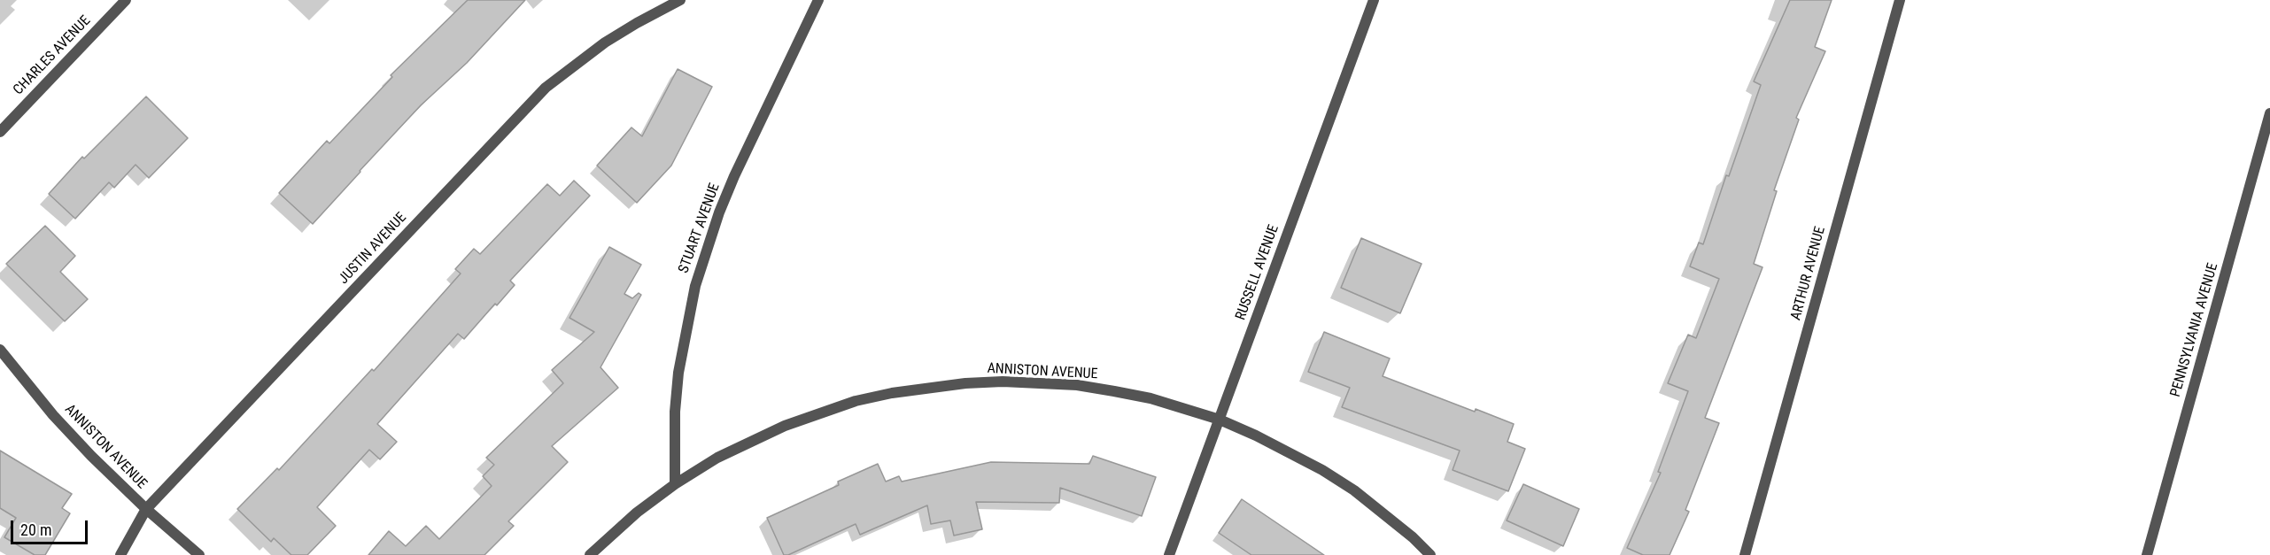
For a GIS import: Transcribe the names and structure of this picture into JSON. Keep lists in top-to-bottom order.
{
  "streets": {
    "street": [
      "CHARLES AVENUE",
      "STUART AVENUE",
      "JUSTIN AVENUE",
      "RUSSELL AVENUE",
      "ARTHUR AVENUE",
      "PENNSYLVANIA AVENUE",
      "ANNISTON AVENUE"
    ]
  },
  "crossings": [
    ["STUART AVENUE", "ANNISTON AVENUE"],
    ["JUSTIN AVENUE", "ANNISTON AVENUE"],
    ["RUSSELL AVENUE", "ANNISTON AVENUE"]
  ],
  "scale_bar": "20 m"
}
